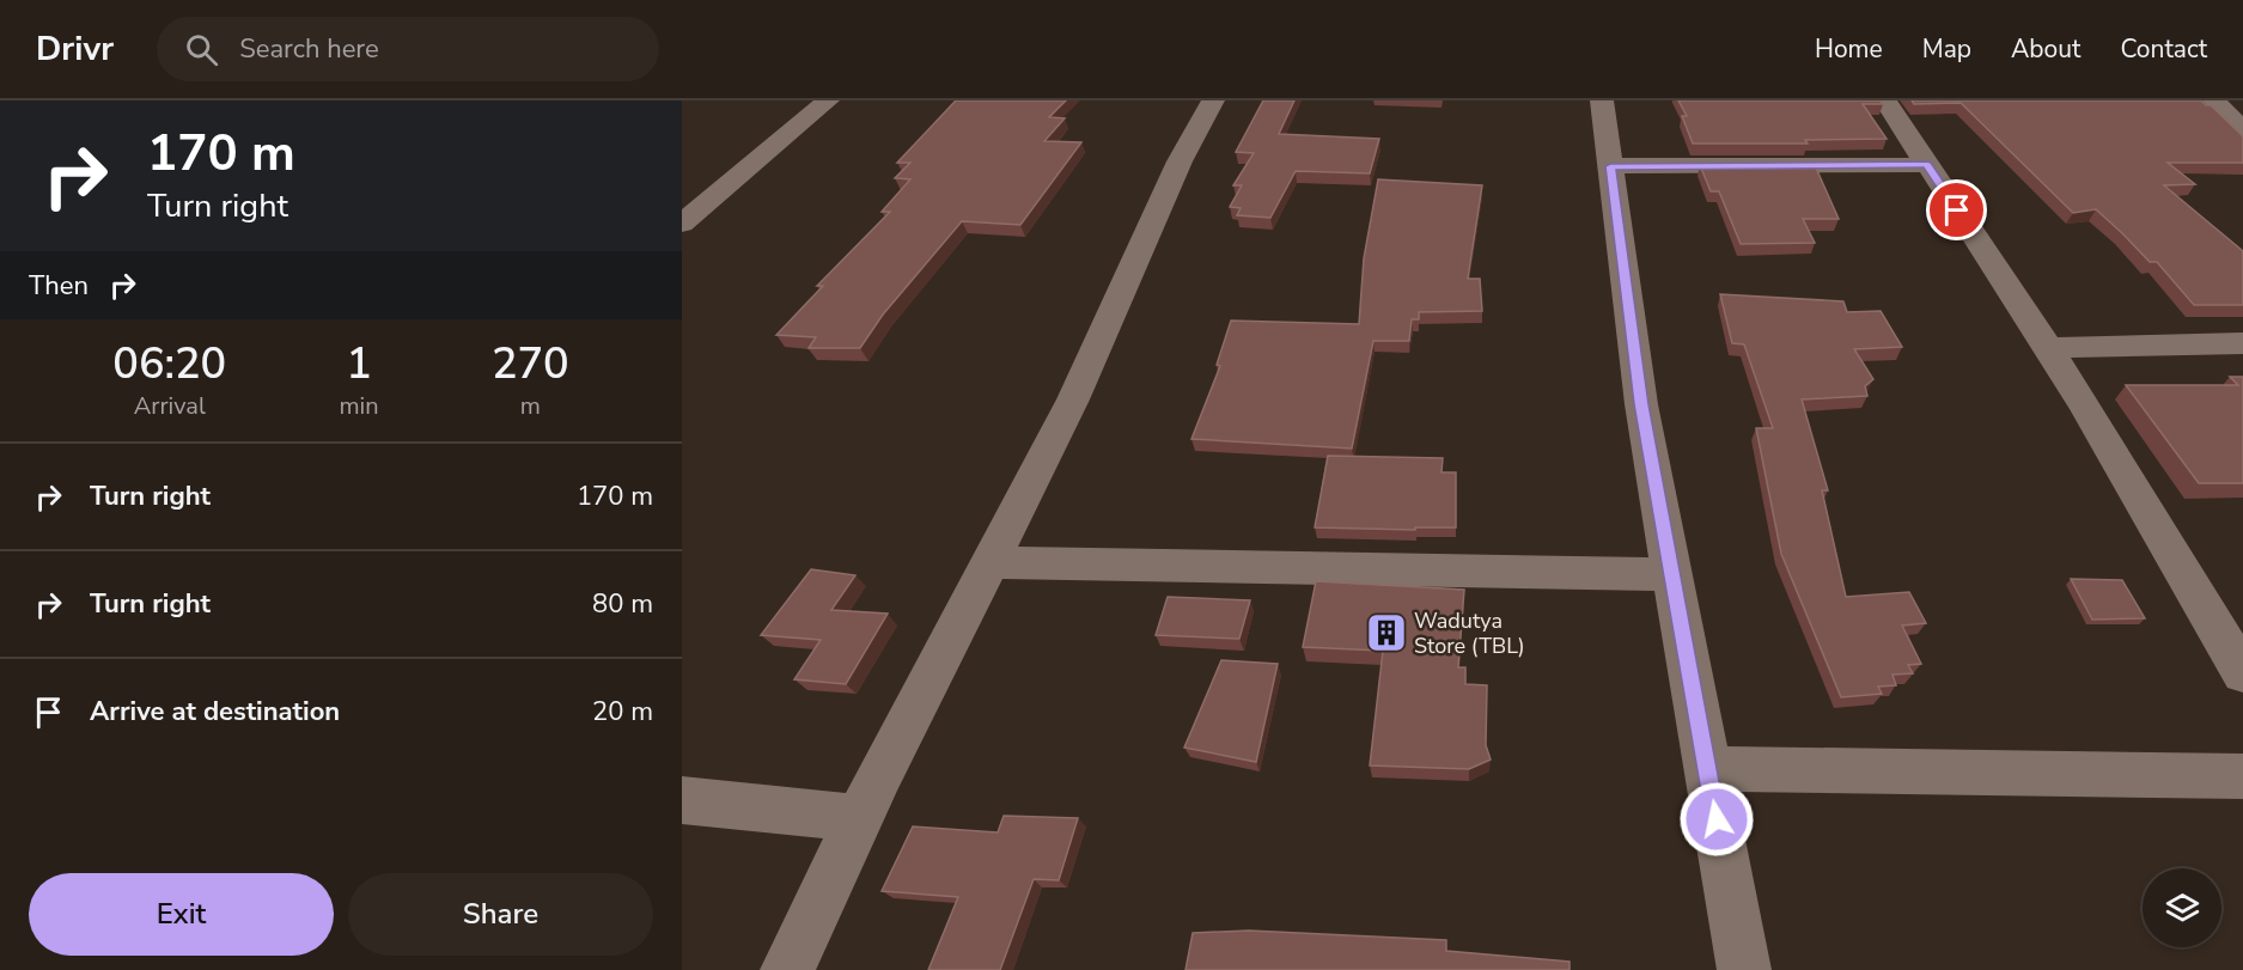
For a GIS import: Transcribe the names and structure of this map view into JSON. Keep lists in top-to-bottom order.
{
  "places": {
    "building": ["Wadutya Store (TBL)"]
  },
  "page": {
    "header": "Drivr",
    "search": "Search here",
    "nav": [
      "Home",
      "Map",
      "About",
      "Contact"
    ],
    "turn": ["170 m", "Turn right"],
    "then": "Then",
    "eta": [
      "06:20",
      "Arrival",
      "1",
      "min",
      "270",
      "m"
    ],
    "list": [
      {
        "name": "Turn right",
        "value": "170 m"
      },
      {
        "name": "Turn right",
        "value": "80 m"
      },
      {
        "name": "Arrive at destination",
        "value": "20 m"
      }
    ],
    "buttons": ["Exit", "Share"]
  }
}
